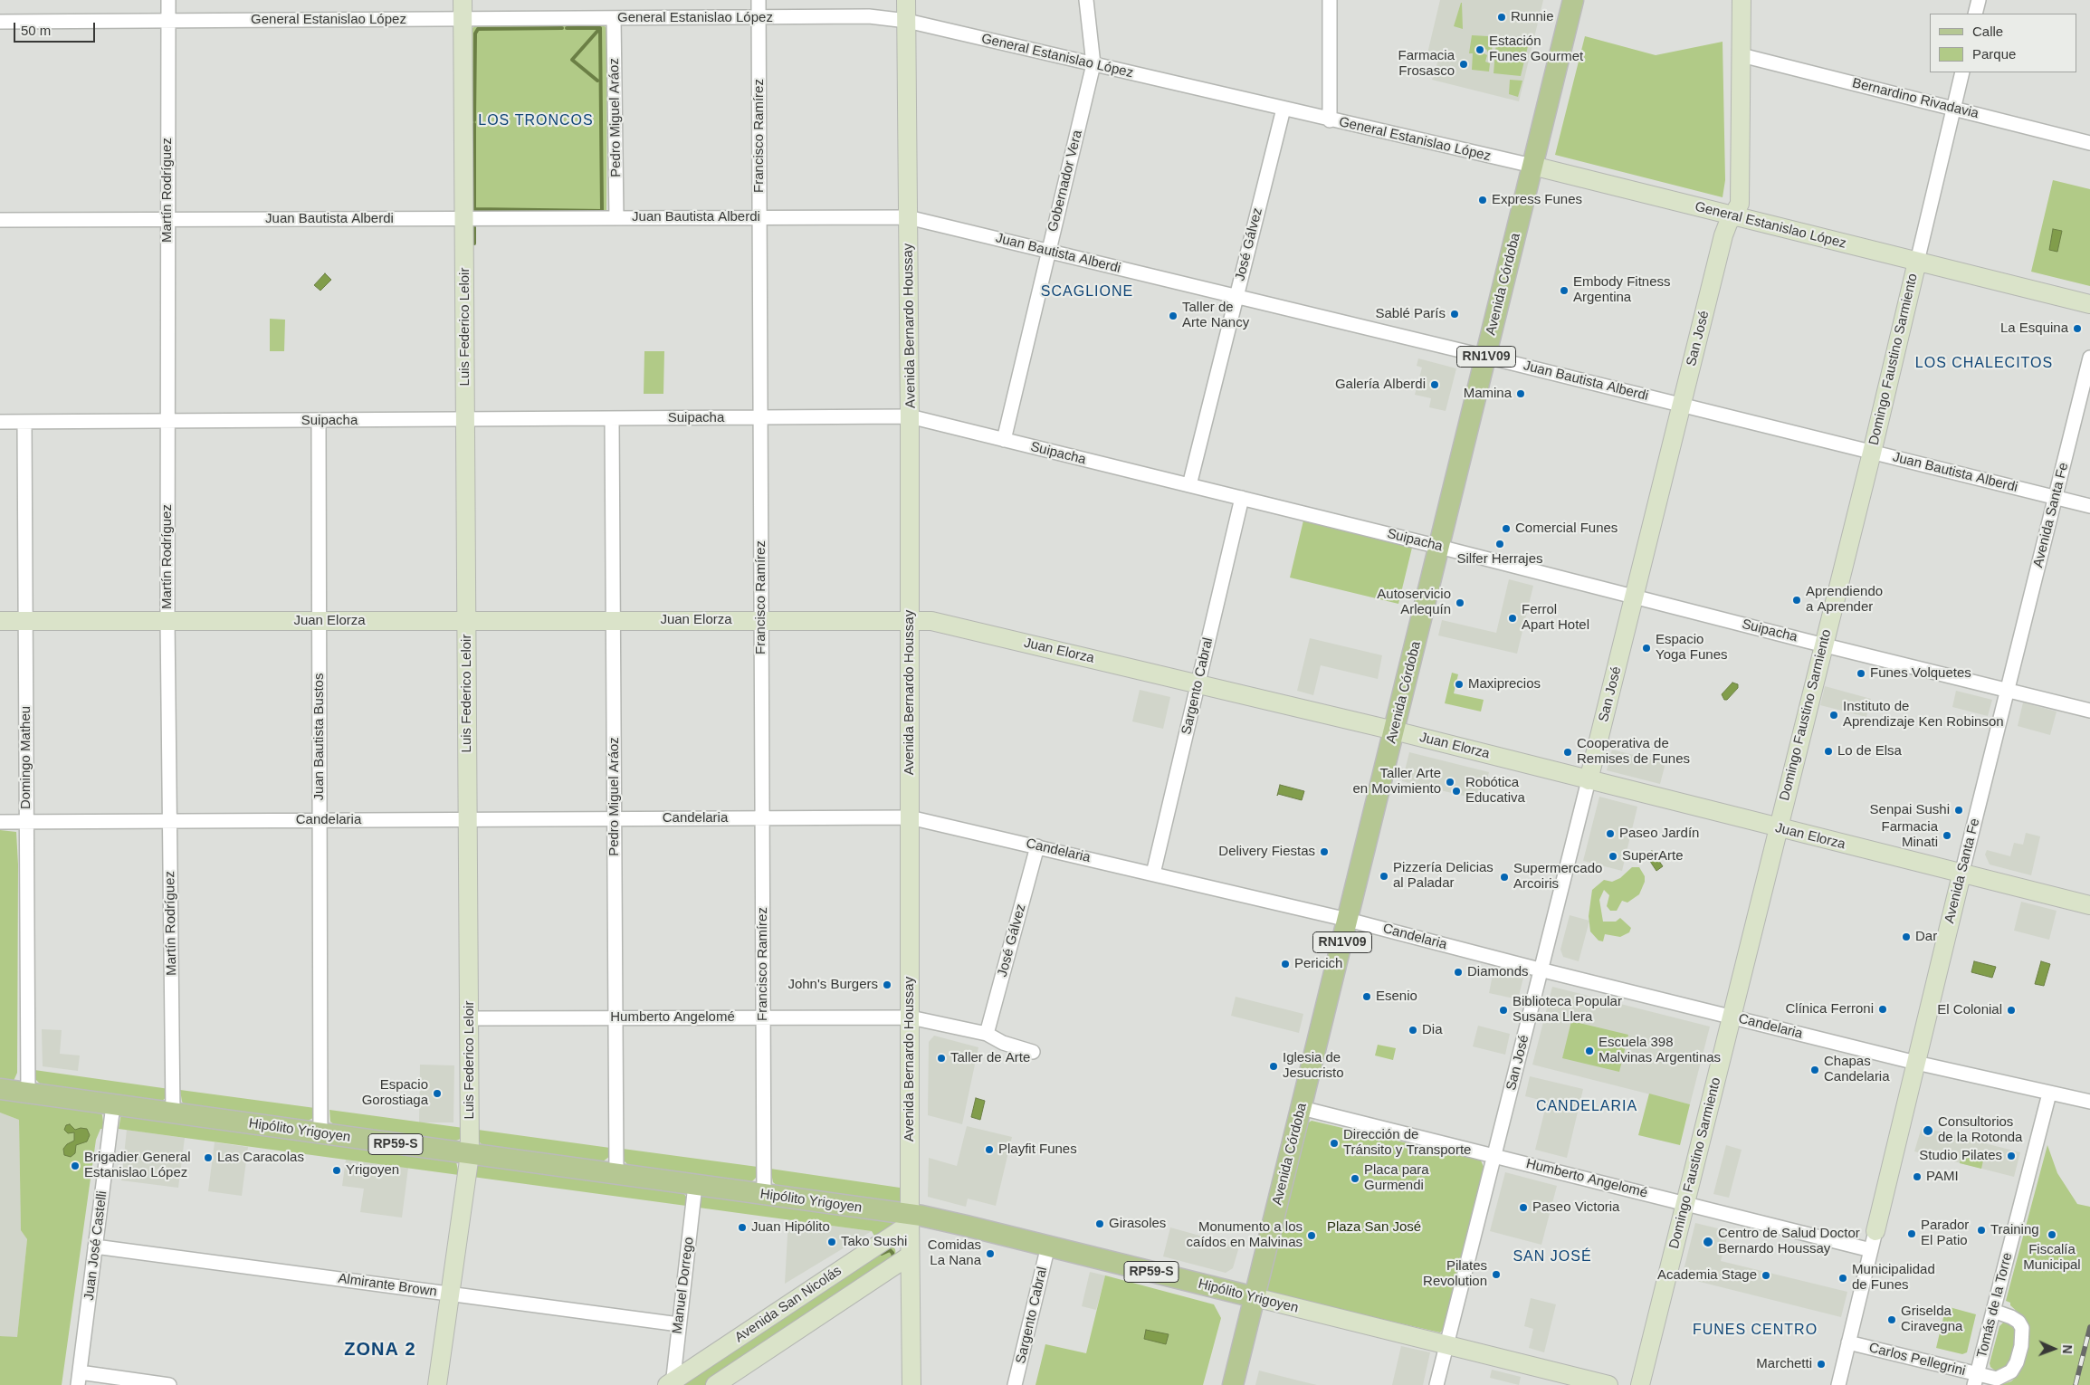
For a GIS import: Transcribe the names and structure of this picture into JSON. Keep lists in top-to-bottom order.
{
  "streets": {
    "main road": [
      "Avenida Córdoba",
      "RN1V09",
      "Hipólito Yrigoyen",
      "RP59-S"
    ],
    "street": [
      "General Estanislao López",
      "Bernardino Rivadavia",
      "Pedro Miguel Aráoz",
      "Francisco Ramírez",
      "Gobernador Vera",
      "Martín Rodríguez",
      "Juan Bautista Alberdi",
      "José Gálvez",
      "Avenida Bernardo Houssay",
      "Luis Federico Leloir",
      "San José",
      "Domingo Faustino Sarmiento",
      "Suipacha",
      "Avenida Santa Fe",
      "Juan Elorza",
      "Sargento Cabral",
      "Juan Bautista Bustos",
      "Domingo Matheu",
      "Candelaria",
      "Humberto Angelomé",
      "Juan José Castelli",
      "Almirante Brown",
      "Manuel Dorrego",
      "Avenida San Nicolás",
      "Tomás de la Torre",
      "Carlos Pellegrini"
    ]
  },
  "crossings": [
    ["General Estanislao López", "Pedro Miguel Aráoz"],
    ["General Estanislao López", "Francisco Ramírez"],
    ["General Estanislao López", "Gobernador Vera"],
    ["General Estanislao López", "Martín Rodríguez"],
    ["General Estanislao López", "José Gálvez"],
    ["General Estanislao López", "Avenida Córdoba"],
    ["General Estanislao López", "Avenida Bernardo Houssay"],
    ["General Estanislao López", "Luis Federico Leloir"],
    ["General Estanislao López", "San José"],
    ["General Estanislao López", "Domingo Faustino Sarmiento"],
    ["Bernardino Rivadavia", "San José"],
    ["Bernardino Rivadavia", "Domingo Faustino Sarmiento"],
    ["Pedro Miguel Aráoz", "Juan Bautista Alberdi"],
    ["Pedro Miguel Aráoz", "Suipacha"],
    ["Pedro Miguel Aráoz", "Juan Elorza"],
    ["Pedro Miguel Aráoz", "Candelaria"],
    ["Pedro Miguel Aráoz", "Humberto Angelomé"],
    ["Pedro Miguel Aráoz", "Hipólito Yrigoyen"],
    ["Francisco Ramírez", "Juan Bautista Alberdi"],
    ["Francisco Ramírez", "Suipacha"],
    ["Francisco Ramírez", "Juan Elorza"],
    ["Francisco Ramírez", "Candelaria"],
    ["Francisco Ramírez", "Humberto Angelomé"],
    ["Francisco Ramírez", "Hipólito Yrigoyen"],
    ["Gobernador Vera", "Juan Bautista Alberdi"],
    ["Gobernador Vera", "Suipacha"],
    ["Martín Rodríguez", "Juan Bautista Alberdi"],
    ["Martín Rodríguez", "Suipacha"],
    ["Martín Rodríguez", "Juan Elorza"],
    ["Martín Rodríguez", "Candelaria"],
    ["Martín Rodríguez", "Hipólito Yrigoyen"],
    ["Juan Bautista Alberdi", "José Gálvez"],
    ["Juan Bautista Alberdi", "Avenida Córdoba"],
    ["Juan Bautista Alberdi", "Avenida Bernardo Houssay"],
    ["Juan Bautista Alberdi", "Luis Federico Leloir"],
    ["Juan Bautista Alberdi", "San José"],
    ["Juan Bautista Alberdi", "Domingo Faustino Sarmiento"],
    ["Juan Bautista Alberdi", "Avenida Santa Fe"],
    ["José Gálvez", "Suipacha"],
    ["José Gálvez", "Candelaria"],
    ["José Gálvez", "Humberto Angelomé"],
    ["Avenida Córdoba", "Suipacha"],
    ["Avenida Córdoba", "Juan Elorza"],
    ["Avenida Córdoba", "Candelaria"],
    ["Avenida Córdoba", "Humberto Angelomé"],
    ["Avenida Córdoba", "Hipólito Yrigoyen"],
    ["Avenida Bernardo Houssay", "Suipacha"],
    ["Avenida Bernardo Houssay", "Juan Elorza"],
    ["Avenida Bernardo Houssay", "Candelaria"],
    ["Avenida Bernardo Houssay", "Humberto Angelomé"],
    ["Avenida Bernardo Houssay", "Hipólito Yrigoyen"],
    ["Avenida Bernardo Houssay", "Avenida San Nicolás"],
    ["Luis Federico Leloir", "Suipacha"],
    ["Luis Federico Leloir", "Juan Elorza"],
    ["Luis Federico Leloir", "Candelaria"],
    ["Luis Federico Leloir", "Humberto Angelomé"],
    ["Luis Federico Leloir", "Hipólito Yrigoyen"],
    ["Luis Federico Leloir", "Almirante Brown"],
    ["San José", "Suipacha"],
    ["San José", "Juan Elorza"],
    ["San José", "Candelaria"],
    ["San José", "Humberto Angelomé"],
    ["San José", "Hipólito Yrigoyen"],
    ["Domingo Faustino Sarmiento", "Suipacha"],
    ["Domingo Faustino Sarmiento", "Juan Elorza"],
    ["Domingo Faustino Sarmiento", "Candelaria"],
    ["Domingo Faustino Sarmiento", "Humberto Angelomé"],
    ["Suipacha", "Avenida Santa Fe"],
    ["Suipacha", "Sargento Cabral"],
    ["Suipacha", "Juan Bautista Bustos"],
    ["Suipacha", "Domingo Matheu"],
    ["Avenida Santa Fe", "Juan Elorza"],
    ["Avenida Santa Fe", "Candelaria"],
    ["Avenida Santa Fe", "Humberto Angelomé"],
    ["Avenida Santa Fe", "Carlos Pellegrini"],
    ["Juan Elorza", "Sargento Cabral"],
    ["Juan Elorza", "Juan Bautista Bustos"],
    ["Juan Elorza", "Domingo Matheu"],
    ["Sargento Cabral", "Candelaria"],
    ["Sargento Cabral", "Hipólito Yrigoyen"],
    ["Juan Bautista Bustos", "Candelaria"],
    ["Juan Bautista Bustos", "Hipólito Yrigoyen"],
    ["Domingo Matheu", "Candelaria"],
    ["Domingo Matheu", "Hipólito Yrigoyen"],
    ["Candelaria", "Tomás de la Torre"],
    ["Hipólito Yrigoyen", "Juan José Castelli"],
    ["Hipólito Yrigoyen", "Manuel Dorrego"],
    ["Hipólito Yrigoyen", "Avenida San Nicolás"],
    ["Juan José Castelli", "Almirante Brown"],
    ["Almirante Brown", "Manuel Dorrego"],
    ["Manuel Dorrego", "Avenida San Nicolás"],
    ["Tomás de la Torre", "Carlos Pellegrini"]
  ],
  "districts": [
    "LOS TRONCOS",
    "SCAGLIONE",
    "LOS CHALECITOS",
    "CANDELARIA",
    "SAN JOSÉ",
    "FUNES CENTRO",
    "ZONA 2"
  ],
  "parks": ["Plaza San José"],
  "places": [
    "Runnie",
    "Estación Funes Gourmet",
    "Farmacia Frosasco",
    "Express Funes",
    "Embody Fitness Argentina",
    "Sablé París",
    "Taller de Arte Nancy",
    "La Esquina",
    "Galería Alberdi",
    "Mamina",
    "Comercial Funes",
    "Silfer Herrajes",
    "Aprendiendo a Aprender",
    "Autoservicio Arlequín",
    "Ferrol Apart Hotel",
    "Espacio Yoga Funes",
    "Funes Volquetes",
    "Maxiprecios",
    "Instituto de Aprendizaje Ken Robinson",
    "Lo de Elsa",
    "Cooperativa de Remises de Funes",
    "Taller Arte en Movimiento",
    "Robótica Educativa",
    "Senpai Sushi",
    "Paseo Jardín",
    "Farmacia Minati",
    "Delivery Fiestas",
    "SuperArte",
    "Pizzería Delicias al Paladar",
    "Supermercado Arcoiris",
    "Dar",
    "Pericich",
    "Diamonds",
    "John's Burgers",
    "Esenio",
    "Clínica Ferroni",
    "Biblioteca Popular Susana Llera",
    "El Colonial",
    "Dia",
    "Escuela 398 Malvinas Argentinas",
    "Taller de Arte",
    "Iglesia de Jesucristo",
    "Chapas Candelaria",
    "Espacio Gorostiaga",
    "Consultorios de la Rotonda",
    "Dirección de Tránsito y Transporte",
    "Playfit Funes",
    "Studio Pilates",
    "Las Caracolas",
    "Brigadier General Estanislao López",
    "Yrigoyen",
    "PAMI",
    "Placa para Gurmendi",
    "Paseo Victoria",
    "Girasoles",
    "Juan Hipólito",
    "Training",
    "Parador El Patio",
    "Fiscalía Municipal",
    "Monumento a los caídos en Malvinas",
    "Tako Sushi",
    "Centro de Salud Doctor Bernardo Houssay",
    "Comidas La Nana",
    "Pilates Revolution",
    "Academia Stage",
    "Municipalidad de Funes",
    "Griselda Ciravegna",
    "Marchetti"
  ],
  "legend": ["Calle", "Parque"],
  "scale_bar": "50 m",
  "north": "right"
}
